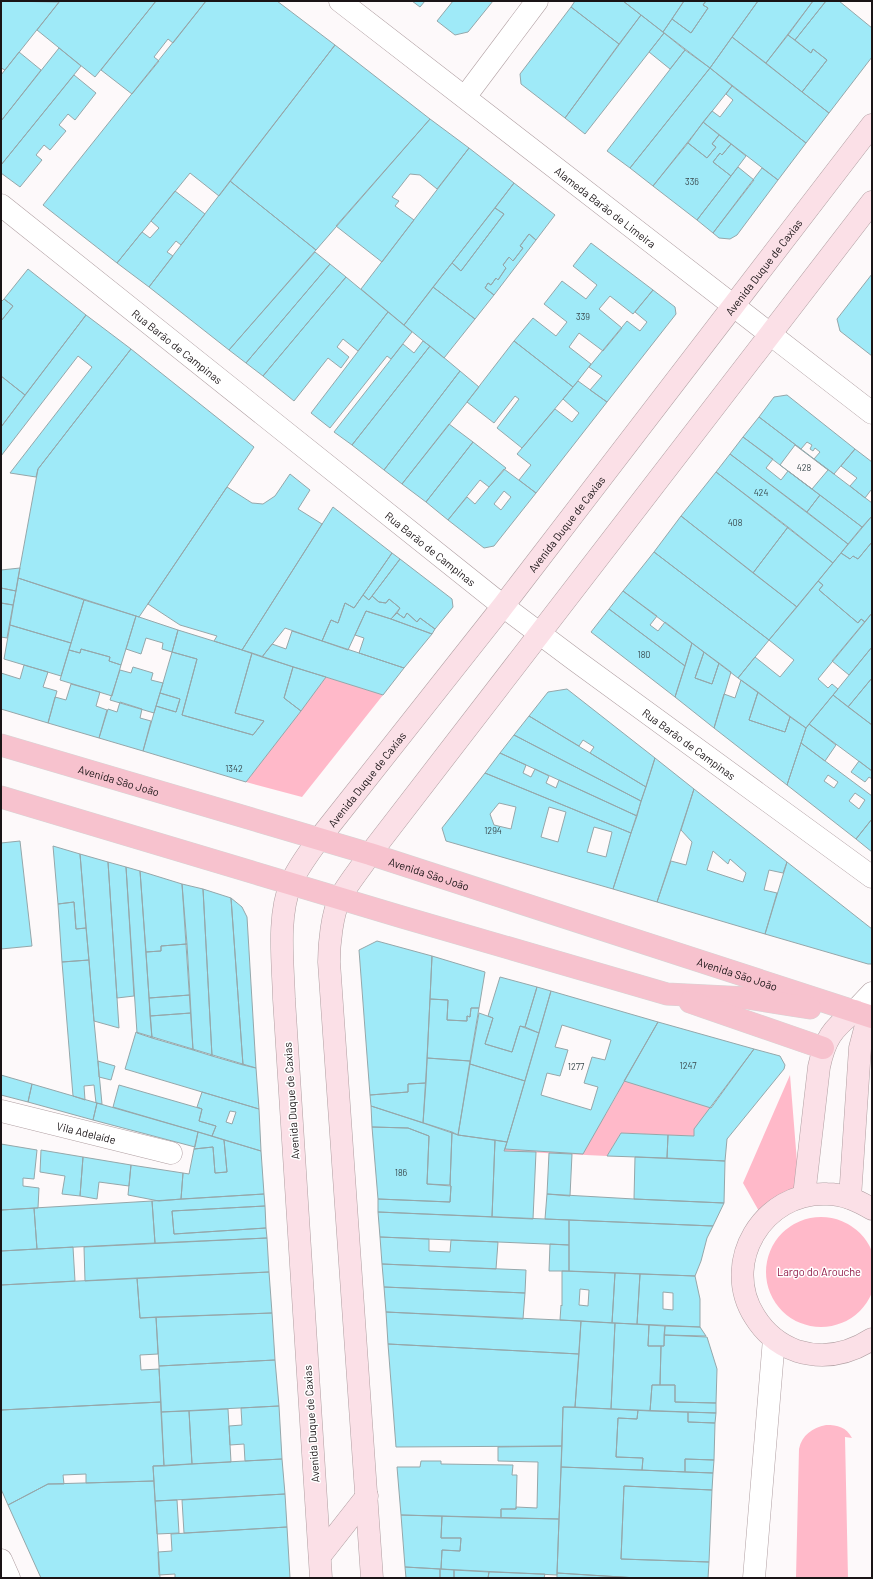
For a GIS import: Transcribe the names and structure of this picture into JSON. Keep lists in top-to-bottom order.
{
  "streets": {
    "main road": ["Avenida Duque de Caxias", "Avenida São João"],
    "street": ["Alameda Barão de Limeira", "Rua Barão de Campinas", "Vila Adelaíde"]
  },
  "crossings": [
    ["Alameda Barão de Limeira", "Avenida Duque de Caxias"],
    ["Avenida Duque de Caxias", "Rua Barão de Campinas"],
    ["Avenida Duque de Caxias", "Avenida São João"]
  ],
  "parks": ["Largo do Arouche"],
  "house_numbers": [
    "336",
    "339",
    "428",
    "424",
    "408",
    "180",
    "1342",
    "1294",
    "1247",
    "1277",
    "186"
  ]
}
